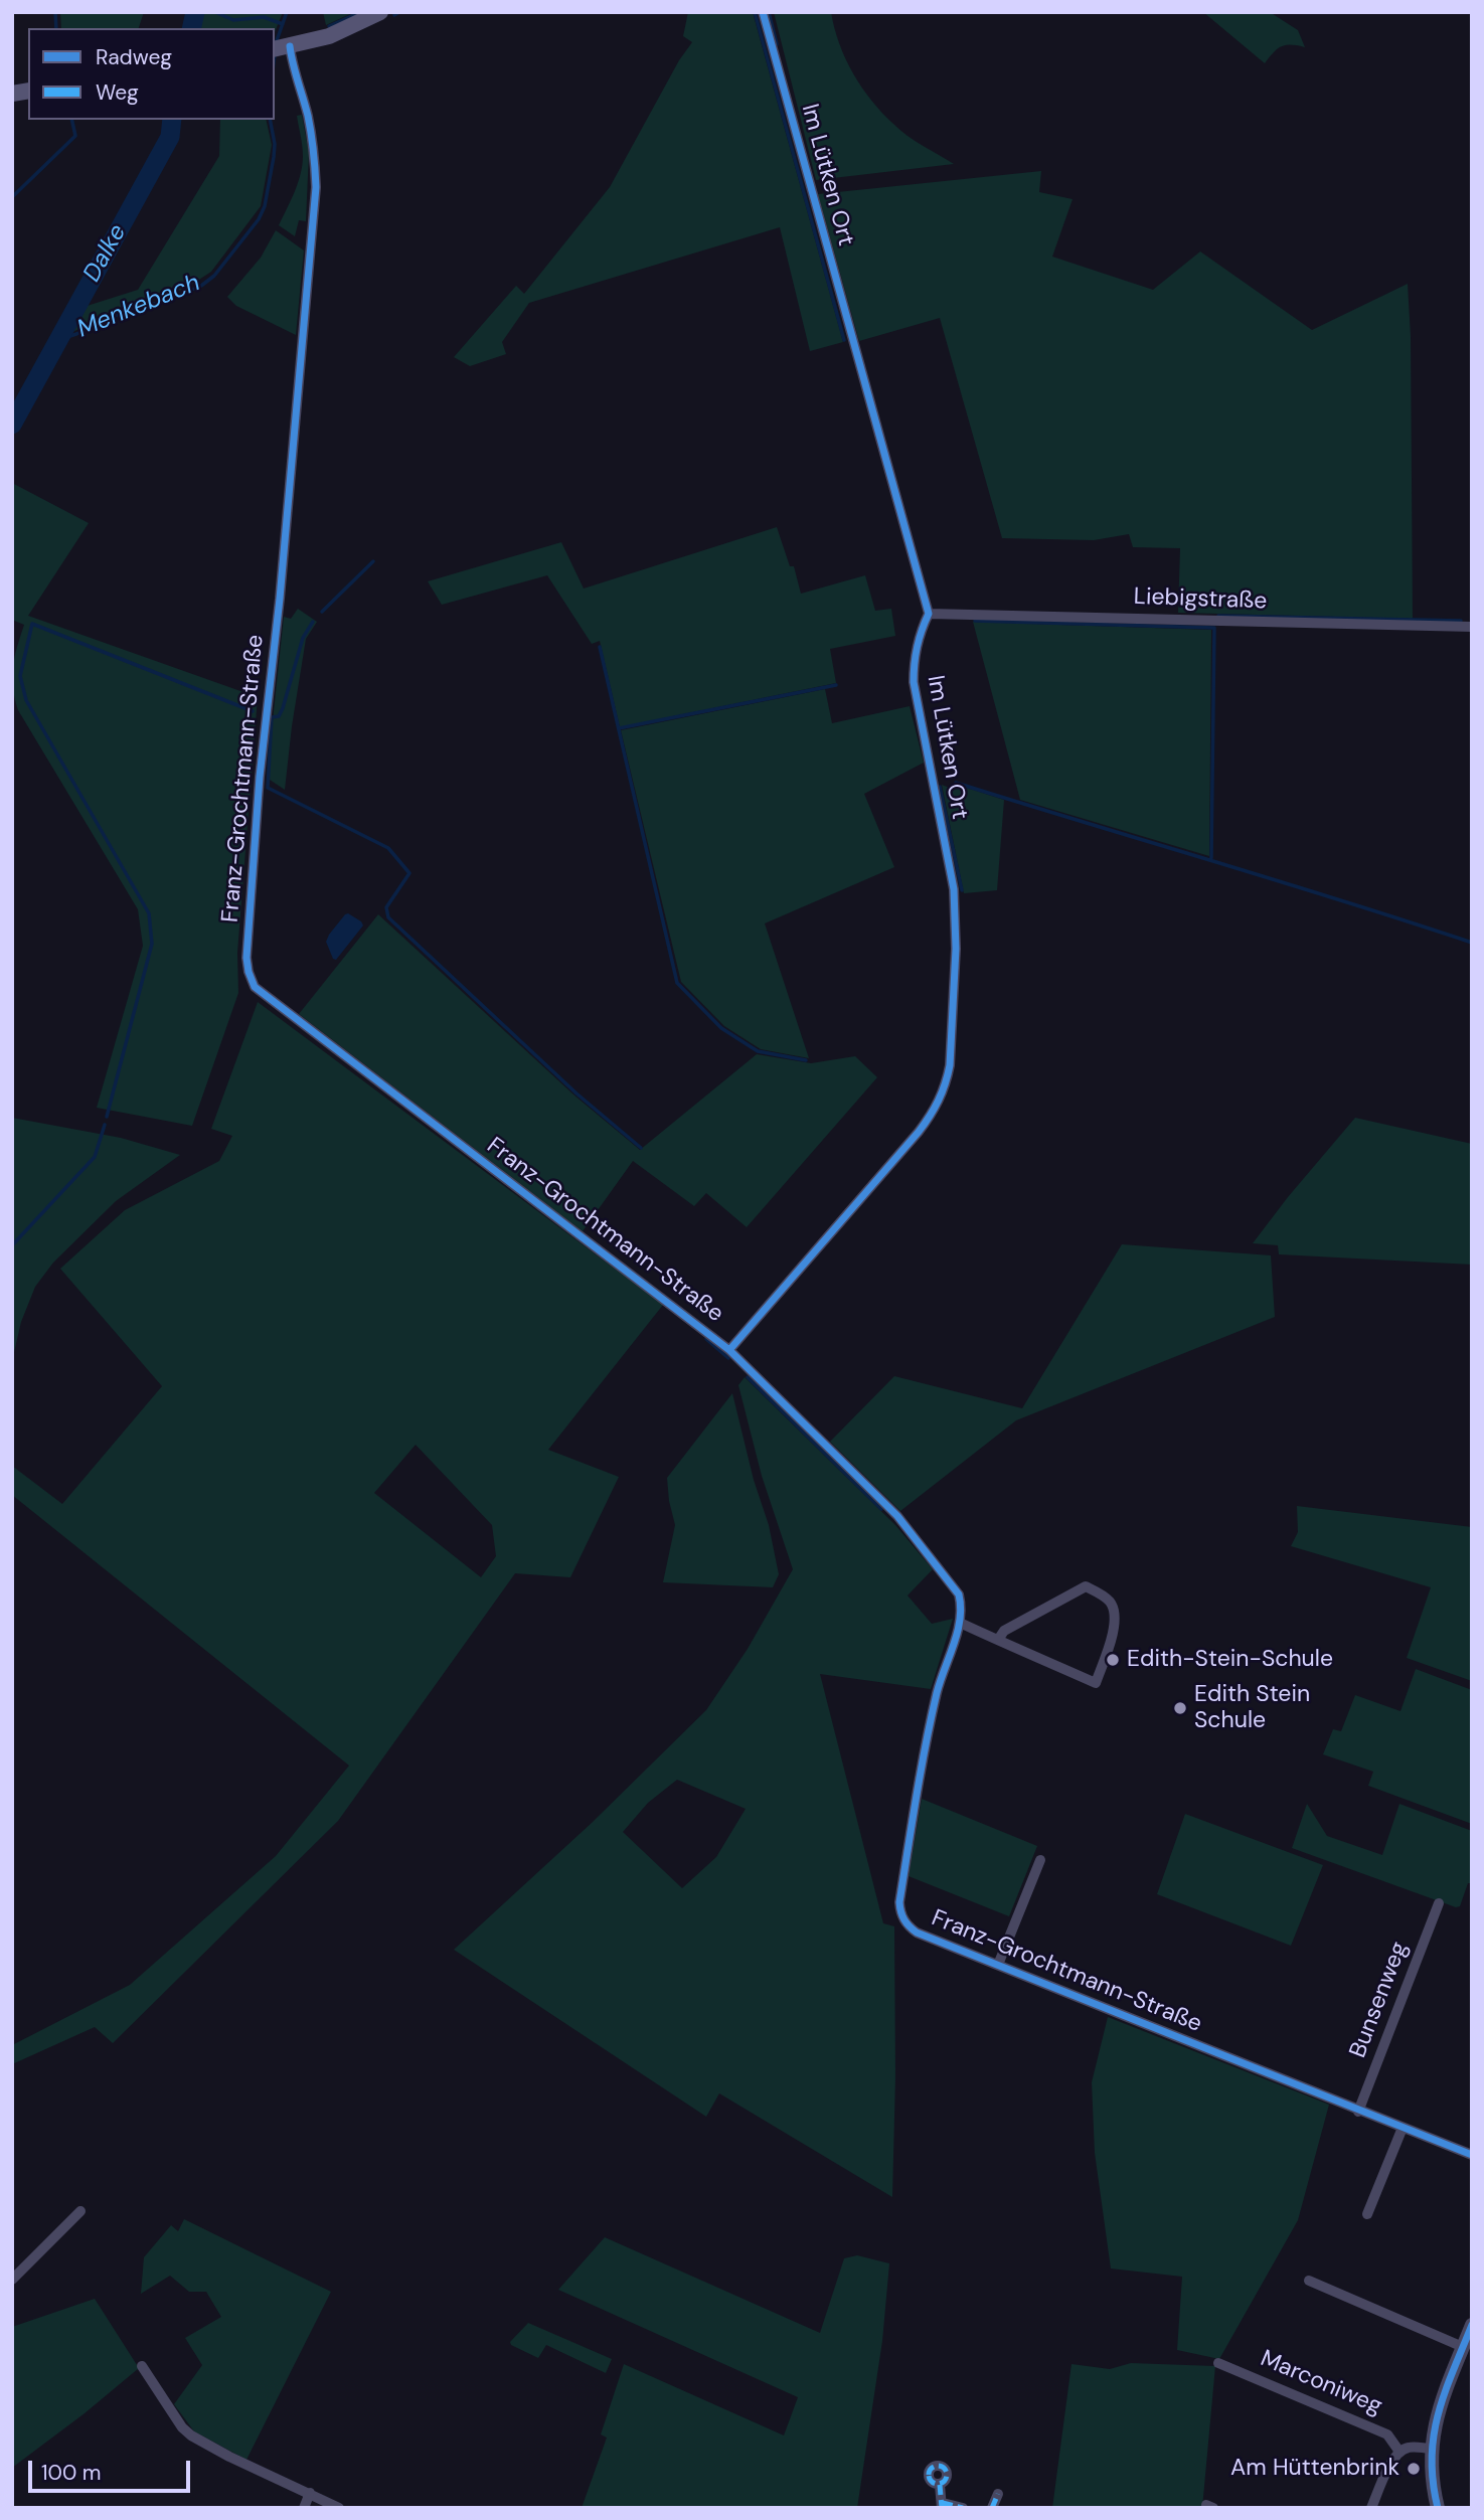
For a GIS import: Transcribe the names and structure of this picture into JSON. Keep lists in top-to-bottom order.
{
  "streets": {
    "street": [
      "Im Lütken Ort",
      "Liebigstraße",
      "Franz-Grochtmann-Straße",
      "Bunsenweg",
      "Marconiweg"
    ]
  },
  "crossings": [
    ["Im Lütken Ort", "Liebigstraße"],
    ["Im Lütken Ort", "Franz-Grochtmann-Straße"],
    ["Franz-Grochtmann-Straße", "Bunsenweg"]
  ],
  "water": ["Dalke", "Menkebach"],
  "places": ["Edith-Stein-Schule", "Edith Stein Schule", "Am Hüttenbrink"],
  "legend": ["Radweg", "Weg"],
  "scale_bar": "100 m"
}
